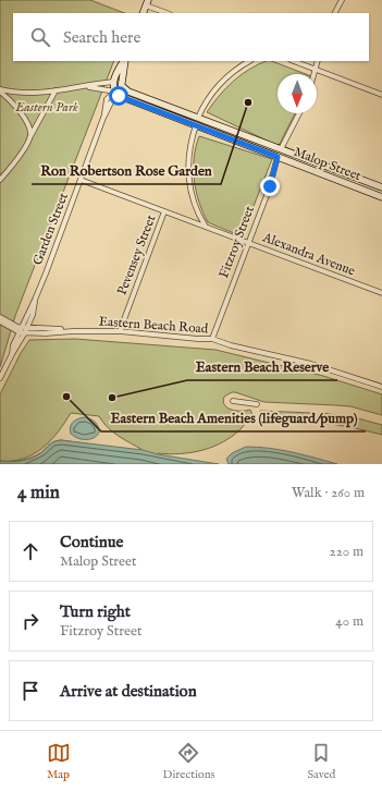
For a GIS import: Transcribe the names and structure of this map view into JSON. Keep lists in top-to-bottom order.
{
  "streets": {
    "street": [
      "Malop Street",
      "Garden Street",
      "Fitzroy Street",
      "Alexandra Avenue",
      "Pevensey Street",
      "Eastern Beach Road"
    ]
  },
  "crossings": [
    ["Malop Street", "Garden Street"],
    ["Malop Street", "Fitzroy Street"],
    ["Garden Street", "Alexandra Avenue"],
    ["Garden Street", "Eastern Beach Road"],
    ["Fitzroy Street", "Alexandra Avenue"],
    ["Fitzroy Street", "Eastern Beach Road"],
    ["Alexandra Avenue", "Pevensey Street"],
    ["Pevensey Street", "Eastern Beach Road"]
  ],
  "parks": ["Eastern Park"],
  "places": ["Ron Robertson Rose Garden", "Eastern Beach Amenities (lifeguard/pump)", "Eastern Beach Reserve"],
  "north": "bottom",
  "page": {
    "search": "Search here",
    "heading": ["4 min", "Walk · 260 m"],
    "list": [
      ["Continue", "Malop Street", "220 m"],
      ["Turn right", "Fitzroy Street", "40 m"],
      "Arrive at destination"
    ],
    "nav": ["Map", "Directions", "Saved"]
  }
}
